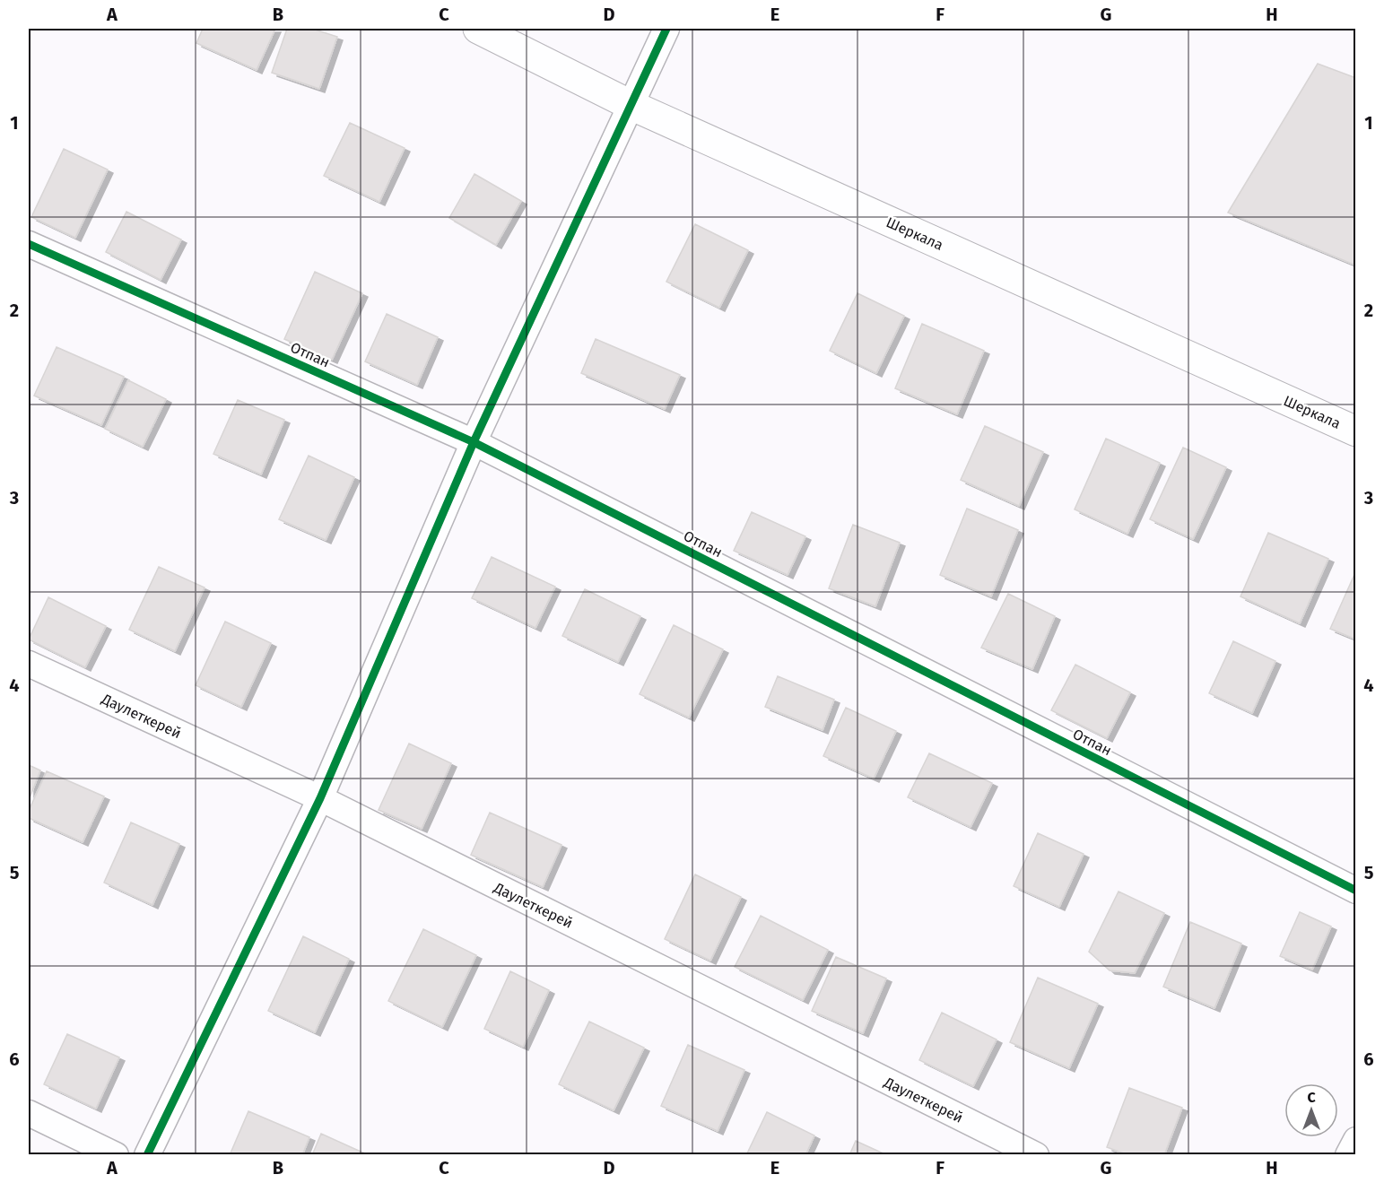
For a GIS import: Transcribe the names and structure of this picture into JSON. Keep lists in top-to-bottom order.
{
  "streets": {
    "street": ["Шеркала", "Отпан", "Даулеткерей"]
  },
  "north": "top",
  "grid": {
    "columns": [
      "A",
      "B",
      "C",
      "D",
      "E",
      "F",
      "G",
      "H"
    ],
    "rows": [
      "1",
      "2",
      "3",
      "4",
      "5",
      "6"
    ]
  }
}
